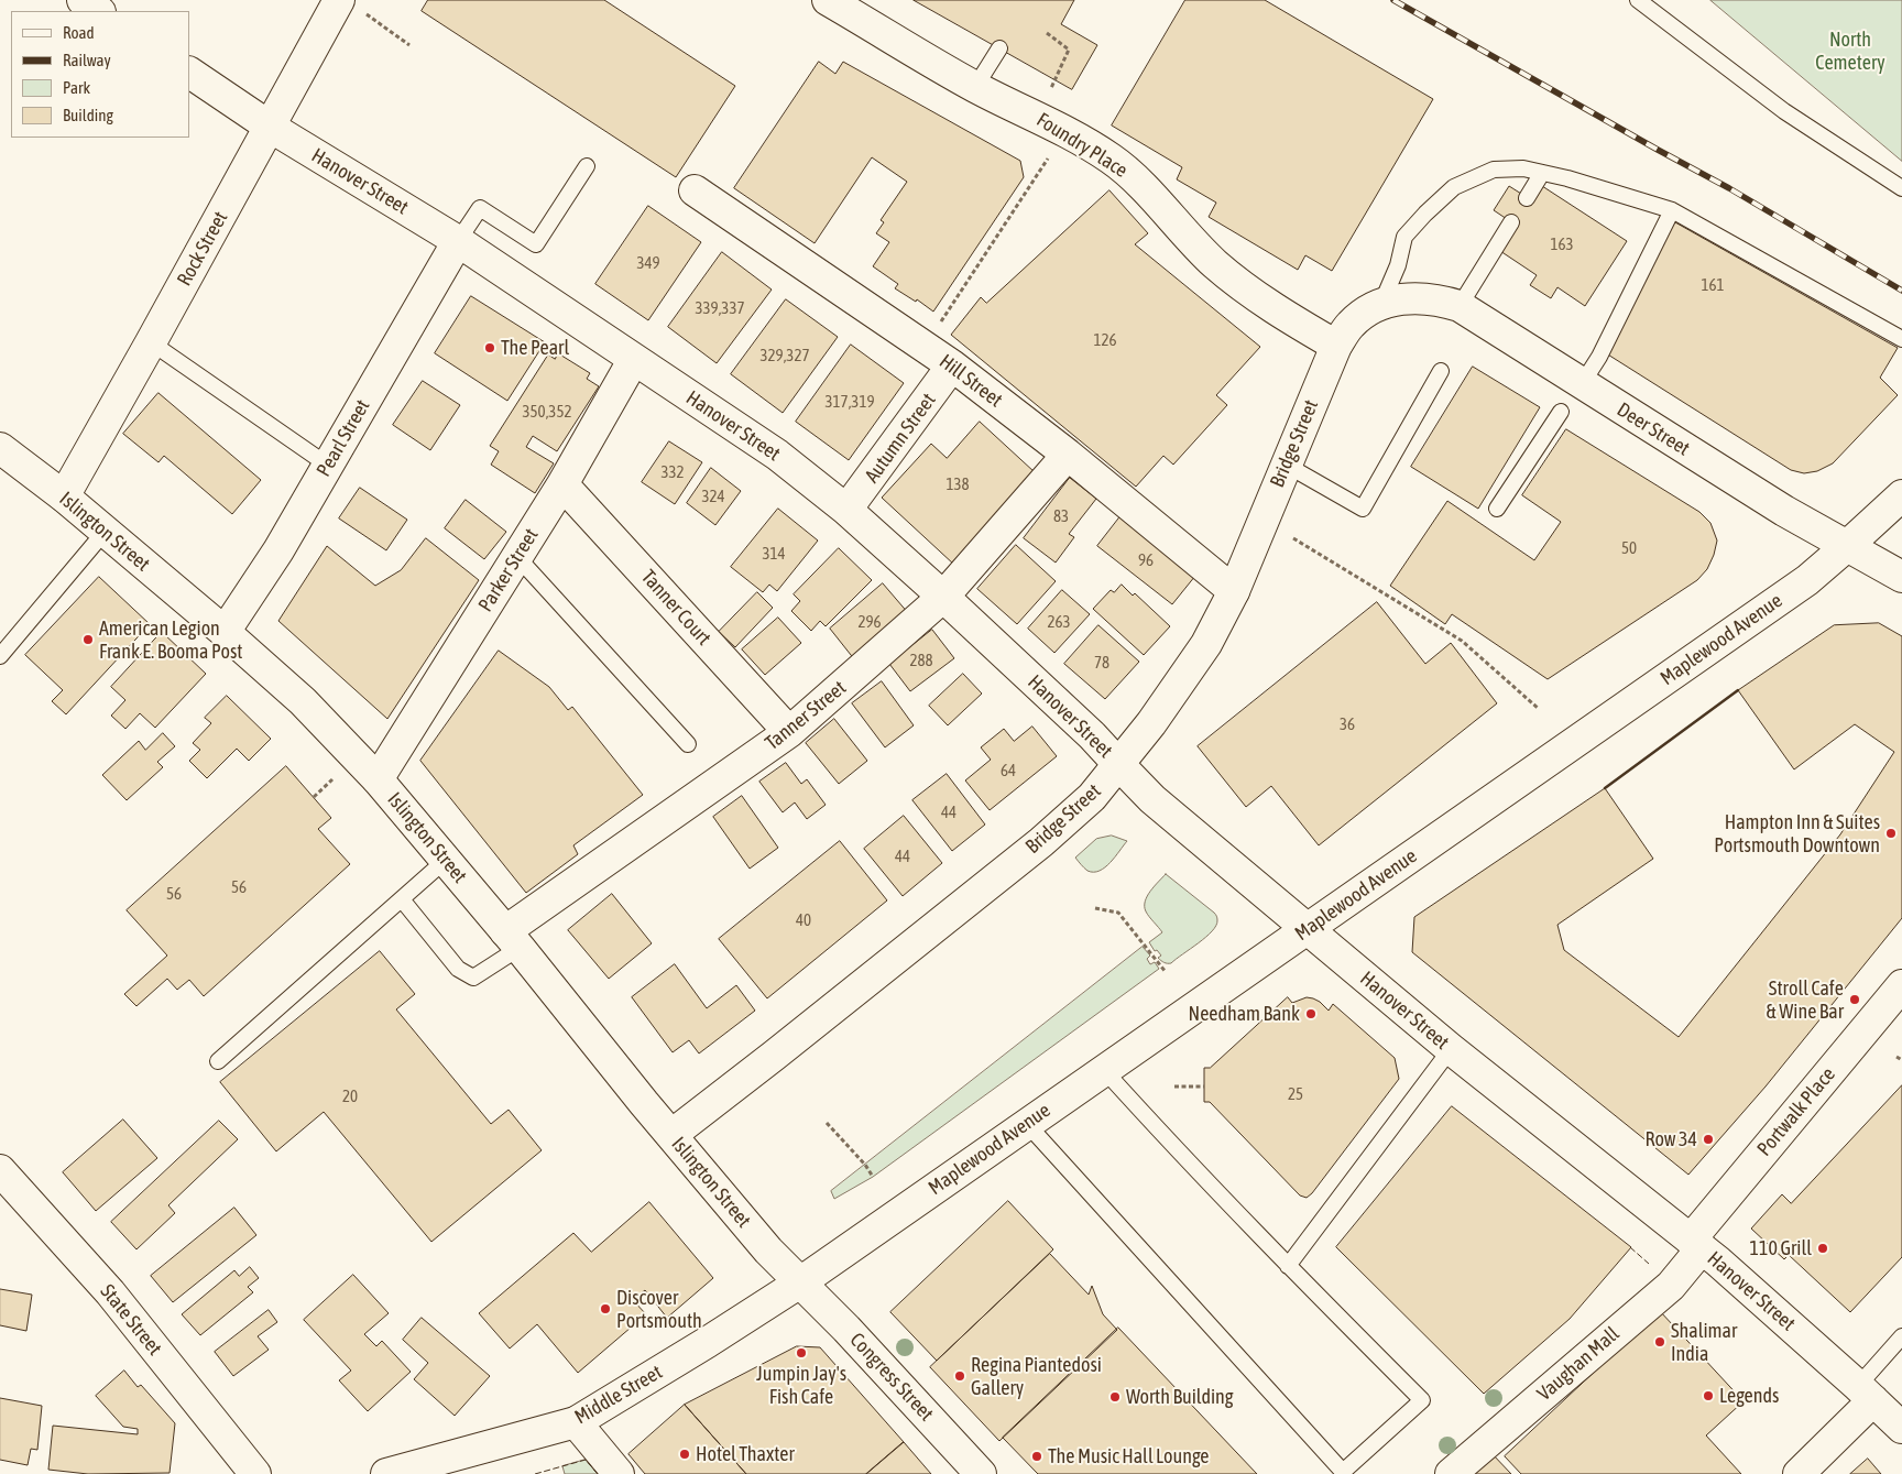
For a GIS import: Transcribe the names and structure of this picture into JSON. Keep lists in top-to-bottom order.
{
  "streets": {
    "street": [
      "Foundry Place",
      "Hanover Street",
      "Rock Street",
      "Hill Street",
      "Deer Street",
      "Pearl Street",
      "Autumn Street",
      "Bridge Street",
      "Islington Street",
      "Parker Street",
      "Tanner Court",
      "Maplewood Avenue",
      "Tanner Street",
      "Portwalk Place",
      "State Street",
      "Vaughan Mall",
      "Congress Street",
      "Middle Street"
    ]
  },
  "crossings": [
    ["Foundry Place", "Bridge Street"],
    ["Hanover Street", "Rock Street"],
    ["Hanover Street", "Pearl Street"],
    ["Hanover Street", "Autumn Street"],
    ["Hanover Street", "Bridge Street"],
    ["Hanover Street", "Parker Street"],
    ["Hanover Street", "Maplewood Avenue"],
    ["Hanover Street", "Tanner Street"],
    ["Hanover Street", "Portwalk Place"],
    ["Hanover Street", "Vaughan Mall"],
    ["Rock Street", "Islington Street"],
    ["Hill Street", "Autumn Street"],
    ["Hill Street", "Bridge Street"],
    ["Hill Street", "Tanner Street"],
    ["Deer Street", "Bridge Street"],
    ["Deer Street", "Maplewood Avenue"],
    ["Pearl Street", "Islington Street"],
    ["Bridge Street", "Islington Street"],
    ["Islington Street", "Parker Street"],
    ["Islington Street", "Maplewood Avenue"],
    ["Islington Street", "Tanner Street"],
    ["Islington Street", "Congress Street"],
    ["Islington Street", "Middle Street"],
    ["Parker Street", "Tanner Court"],
    ["Tanner Court", "Tanner Street"],
    ["Maplewood Avenue", "Congress Street"],
    ["Maplewood Avenue", "Middle Street"],
    ["Portwalk Place", "Vaughan Mall"],
    ["Congress Street", "Middle Street"]
  ],
  "parks": ["North Cemetery"],
  "places": [
    "The Pearl",
    "American Legion Frank E. Booma Post",
    "Hampton Inn & Suites Portsmouth Downtown",
    "Stroll Cafe & Wine Bar",
    "Needham Bank",
    "Row 34",
    "110 Grill",
    "Discover Portsmouth",
    "Shalimar India",
    "Jumpin Jay's Fish Cafe",
    "Regina Piantedosi Gallery",
    "Legends",
    "Worth Building",
    "Hotel Thaxter",
    "The Music Hall Lounge"
  ],
  "house_numbers": [
    "163",
    "349",
    "161",
    "339,337",
    "126",
    "329,327",
    "317,319",
    "350,352",
    "332",
    "138",
    "324",
    "83",
    "50",
    "314",
    "96",
    "296",
    "263",
    "288",
    "78",
    "36",
    "64",
    "44",
    "44",
    "56",
    "56",
    "40",
    "25",
    "20"
  ],
  "legend": [
    "Road",
    "Railway",
    "Park",
    "Building"
  ]
}
